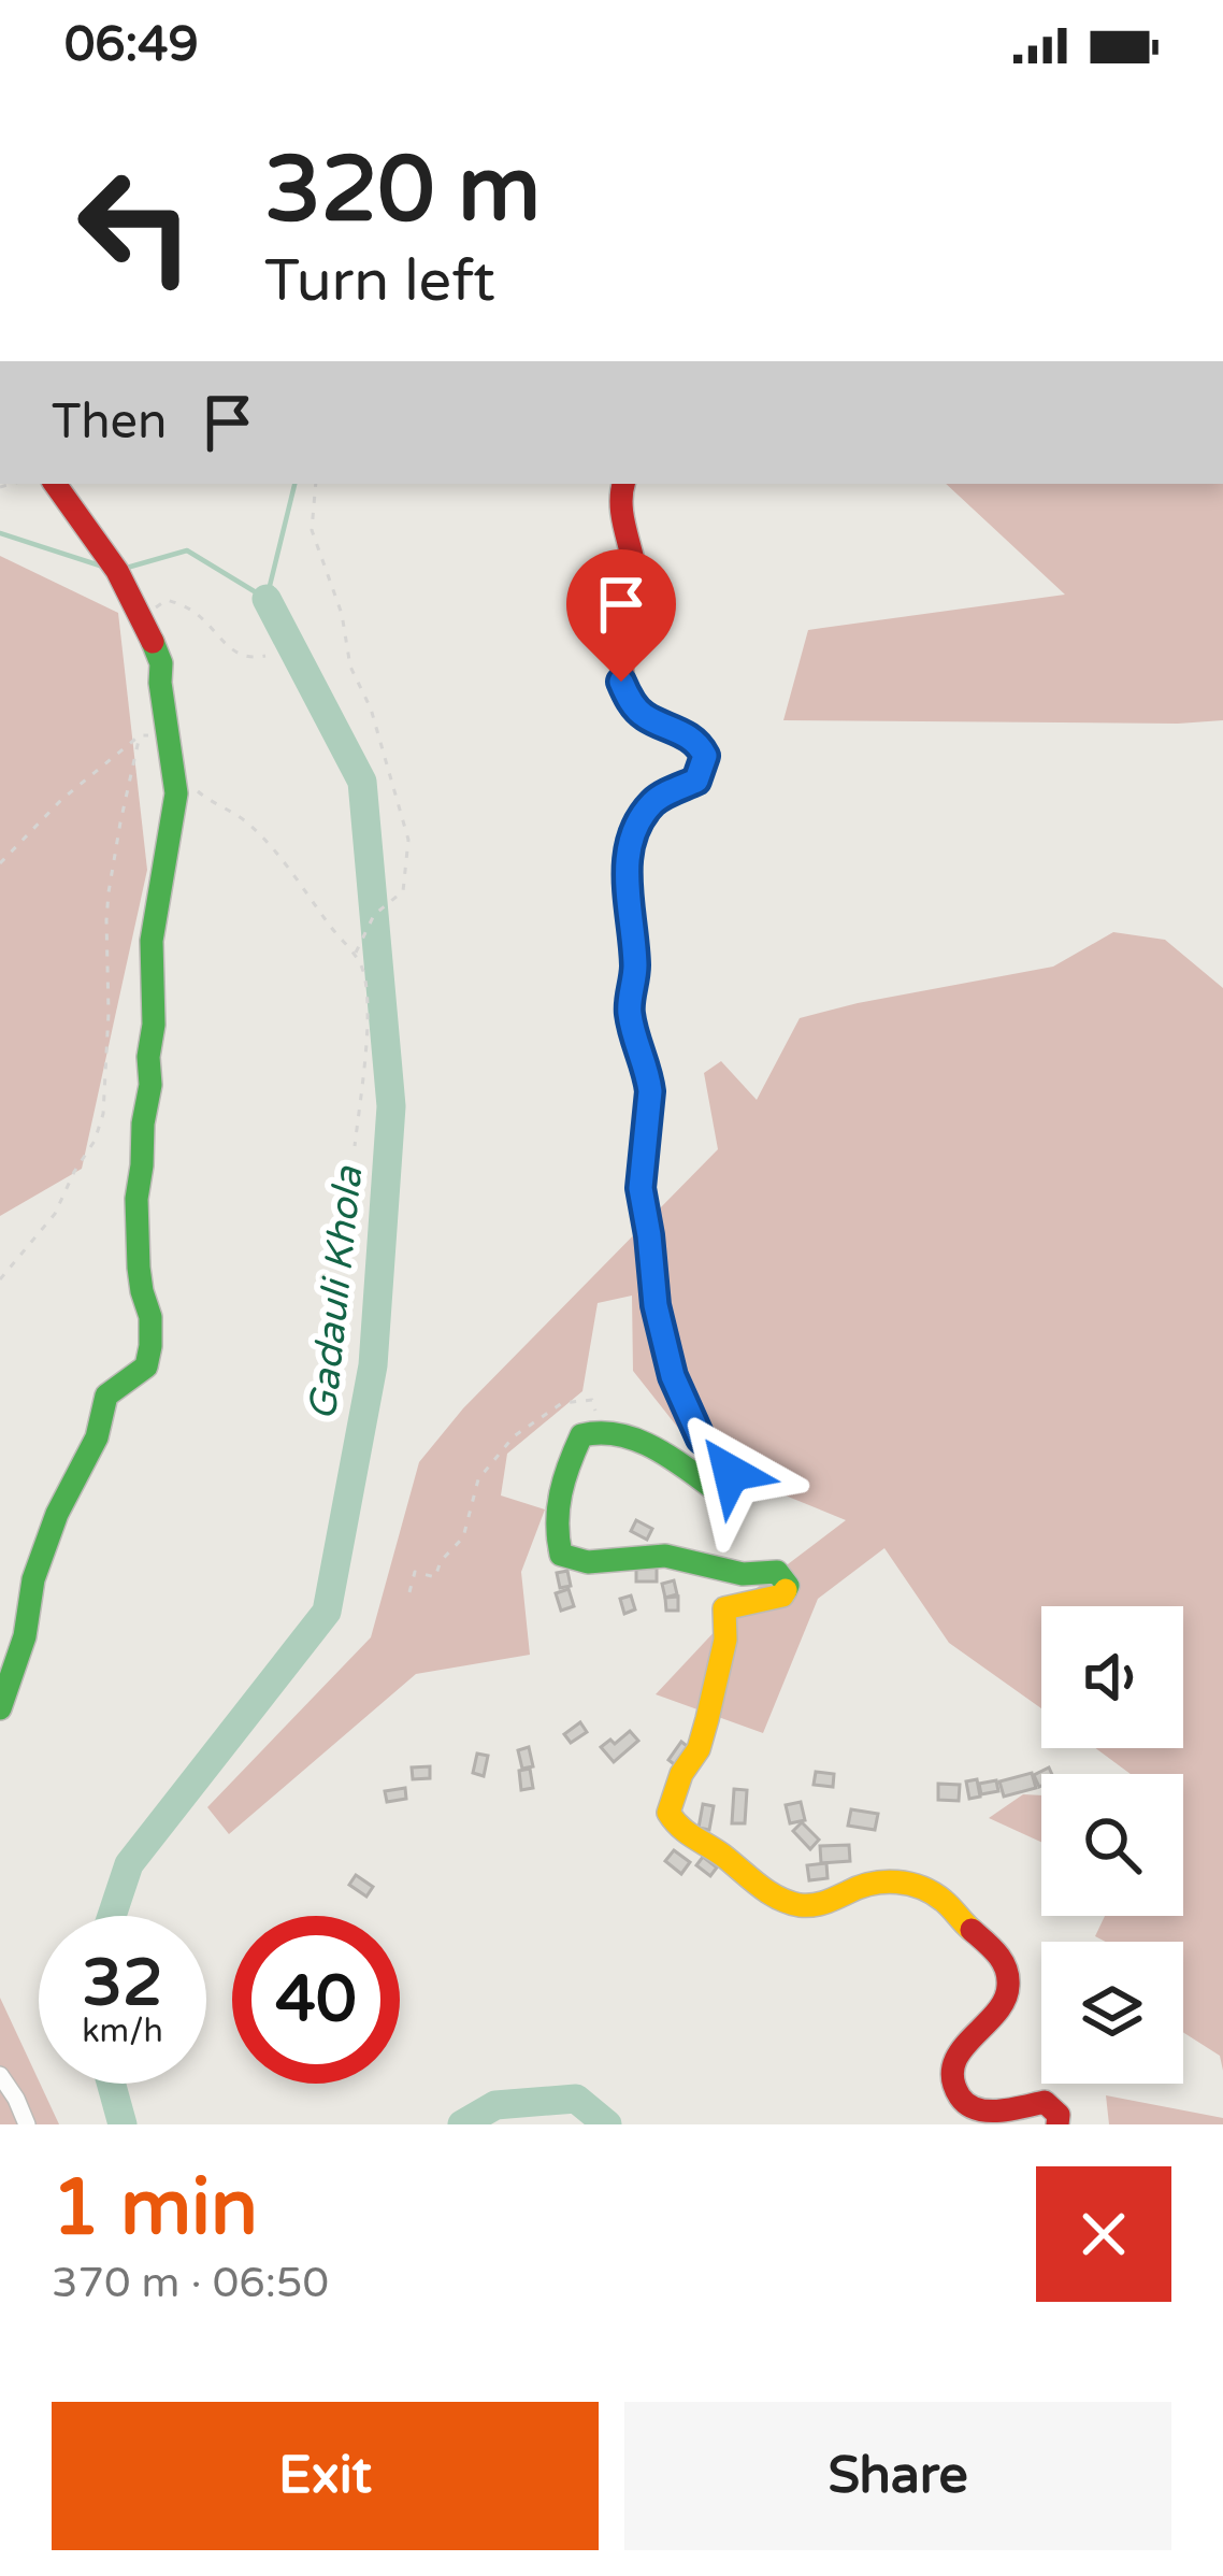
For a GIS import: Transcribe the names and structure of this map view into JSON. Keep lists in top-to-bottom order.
{
  "water": ["Gadauli Khola"],
  "page": {
    "status": "06:49",
    "turn": ["320 m", "Turn left"],
    "then": "Then",
    "speed": "32 km/h",
    "limit": "40",
    "heading": ["1 min", "370 m · 06:50"],
    "buttons": ["Exit", "Share"]
  }
}
